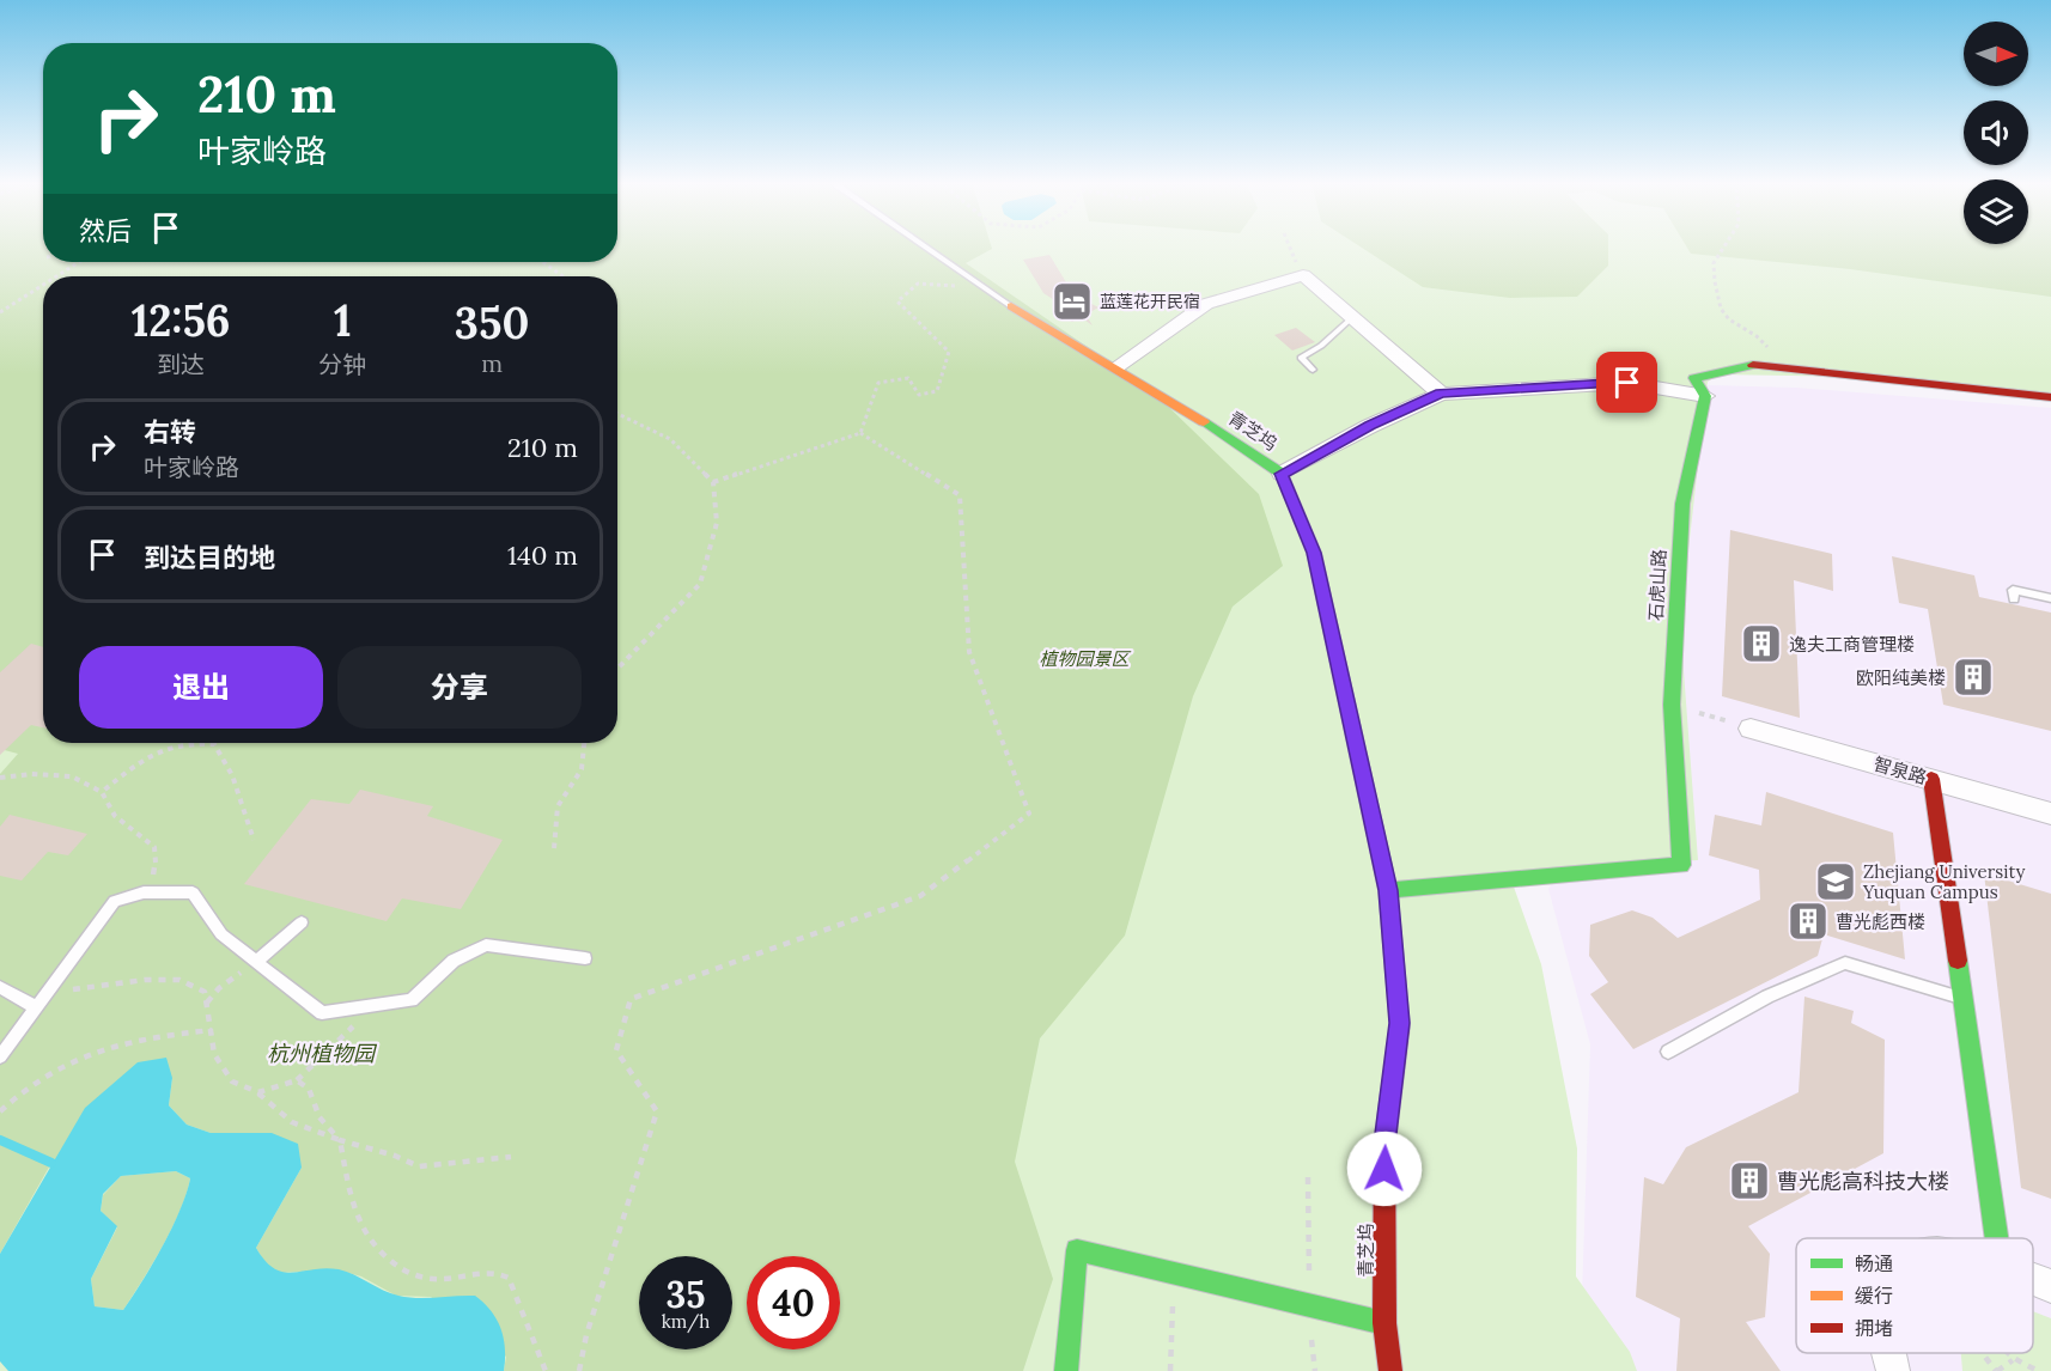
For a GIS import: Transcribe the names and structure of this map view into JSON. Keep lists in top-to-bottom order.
{
  "streets": {
    "street": ["青芝坞", "石虎山路", "智泉路"]
  },
  "crossings": [
    ["青芝坞", "石虎山路"]
  ],
  "parks": ["植物园景区", "杭州植物园"],
  "places": {
    "hotel": ["蓝莲花开民宿"],
    "building": [
      "逸夫工商管理楼",
      "欧阳纯美楼",
      "曹光彪西楼",
      "曹光彪高科技大楼"
    ],
    "school or university": ["Zhejiang University Yuquan Campus"]
  },
  "legend": ["畅通", "缓行", "拥堵"],
  "north": "right",
  "page": {
    "turn": ["210 m", "叶家岭路"],
    "then": "然后",
    "eta": [
      "12:56",
      "到达",
      "1",
      "分钟",
      "350",
      "m"
    ],
    "list": [
      {
        "name": "右转",
        "note": "叶家岭路",
        "value": "210 m"
      },
      {
        "name": "到达目的地",
        "value": "140 m"
      }
    ],
    "buttons": ["退出", "分享"],
    "speed": "35 km/h",
    "limit": "40"
  }
}
